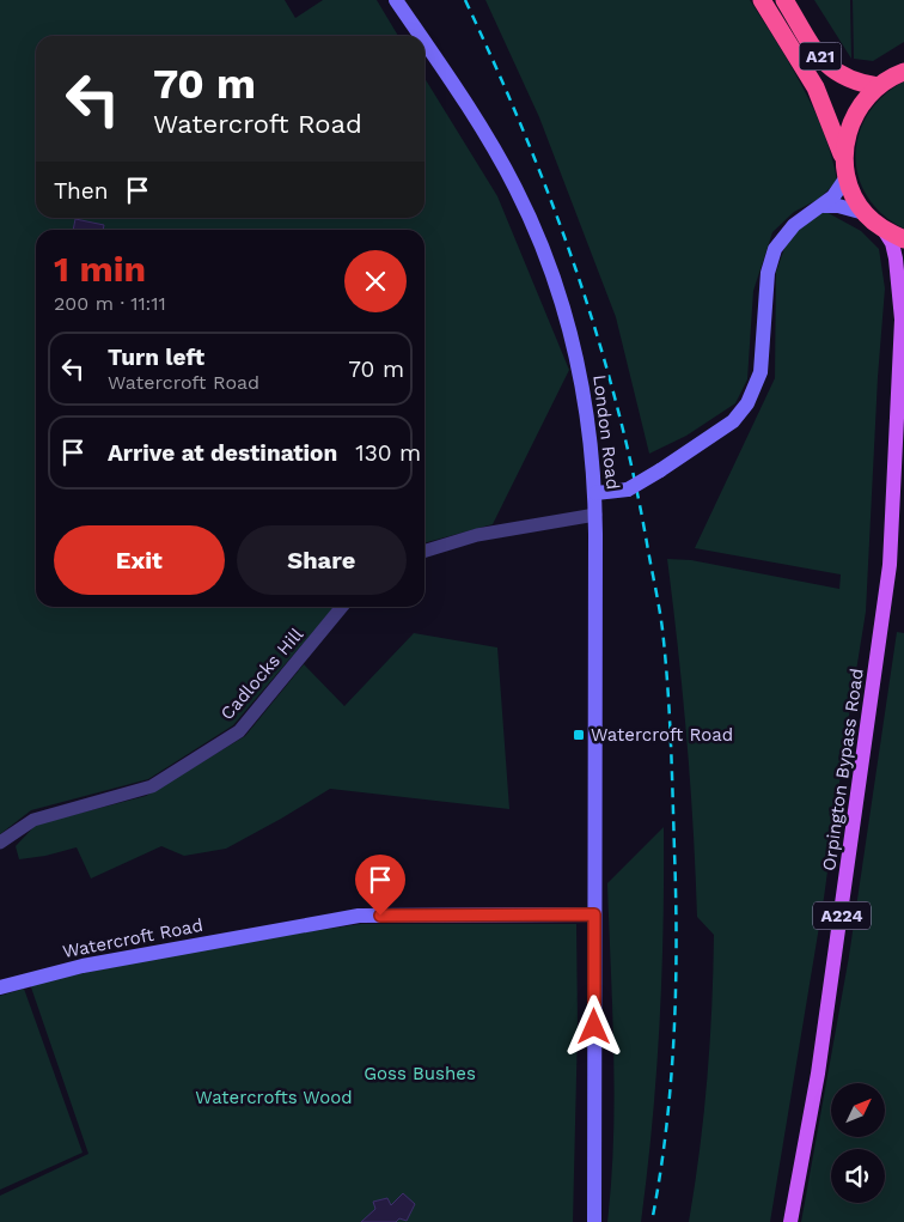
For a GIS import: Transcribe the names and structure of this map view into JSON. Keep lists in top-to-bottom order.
{
  "streets": {
    "highway": ["A21"],
    "main road": ["Orpington Bypass Road", "A224"],
    "street": ["London Road", "Cadlocks Hill", "Watercroft Road"]
  },
  "crossings": [
    ["London Road", "Watercroft Road"]
  ],
  "parks": ["Goss Bushes", "Watercrofts Wood"],
  "places": {
    "transit": ["Watercroft Road"]
  },
  "north": "top right",
  "page": {
    "turn": ["70 m", "Watercroft Road"],
    "then": "Then",
    "heading": ["1 min", "200 m · 11:11"],
    "list": [
      {
        "name": "Turn left",
        "note": "Watercroft Road",
        "value": "70 m"
      },
      {
        "name": "Arrive at destination",
        "value": "130 m"
      }
    ],
    "buttons": ["Exit", "Share"]
  }
}
